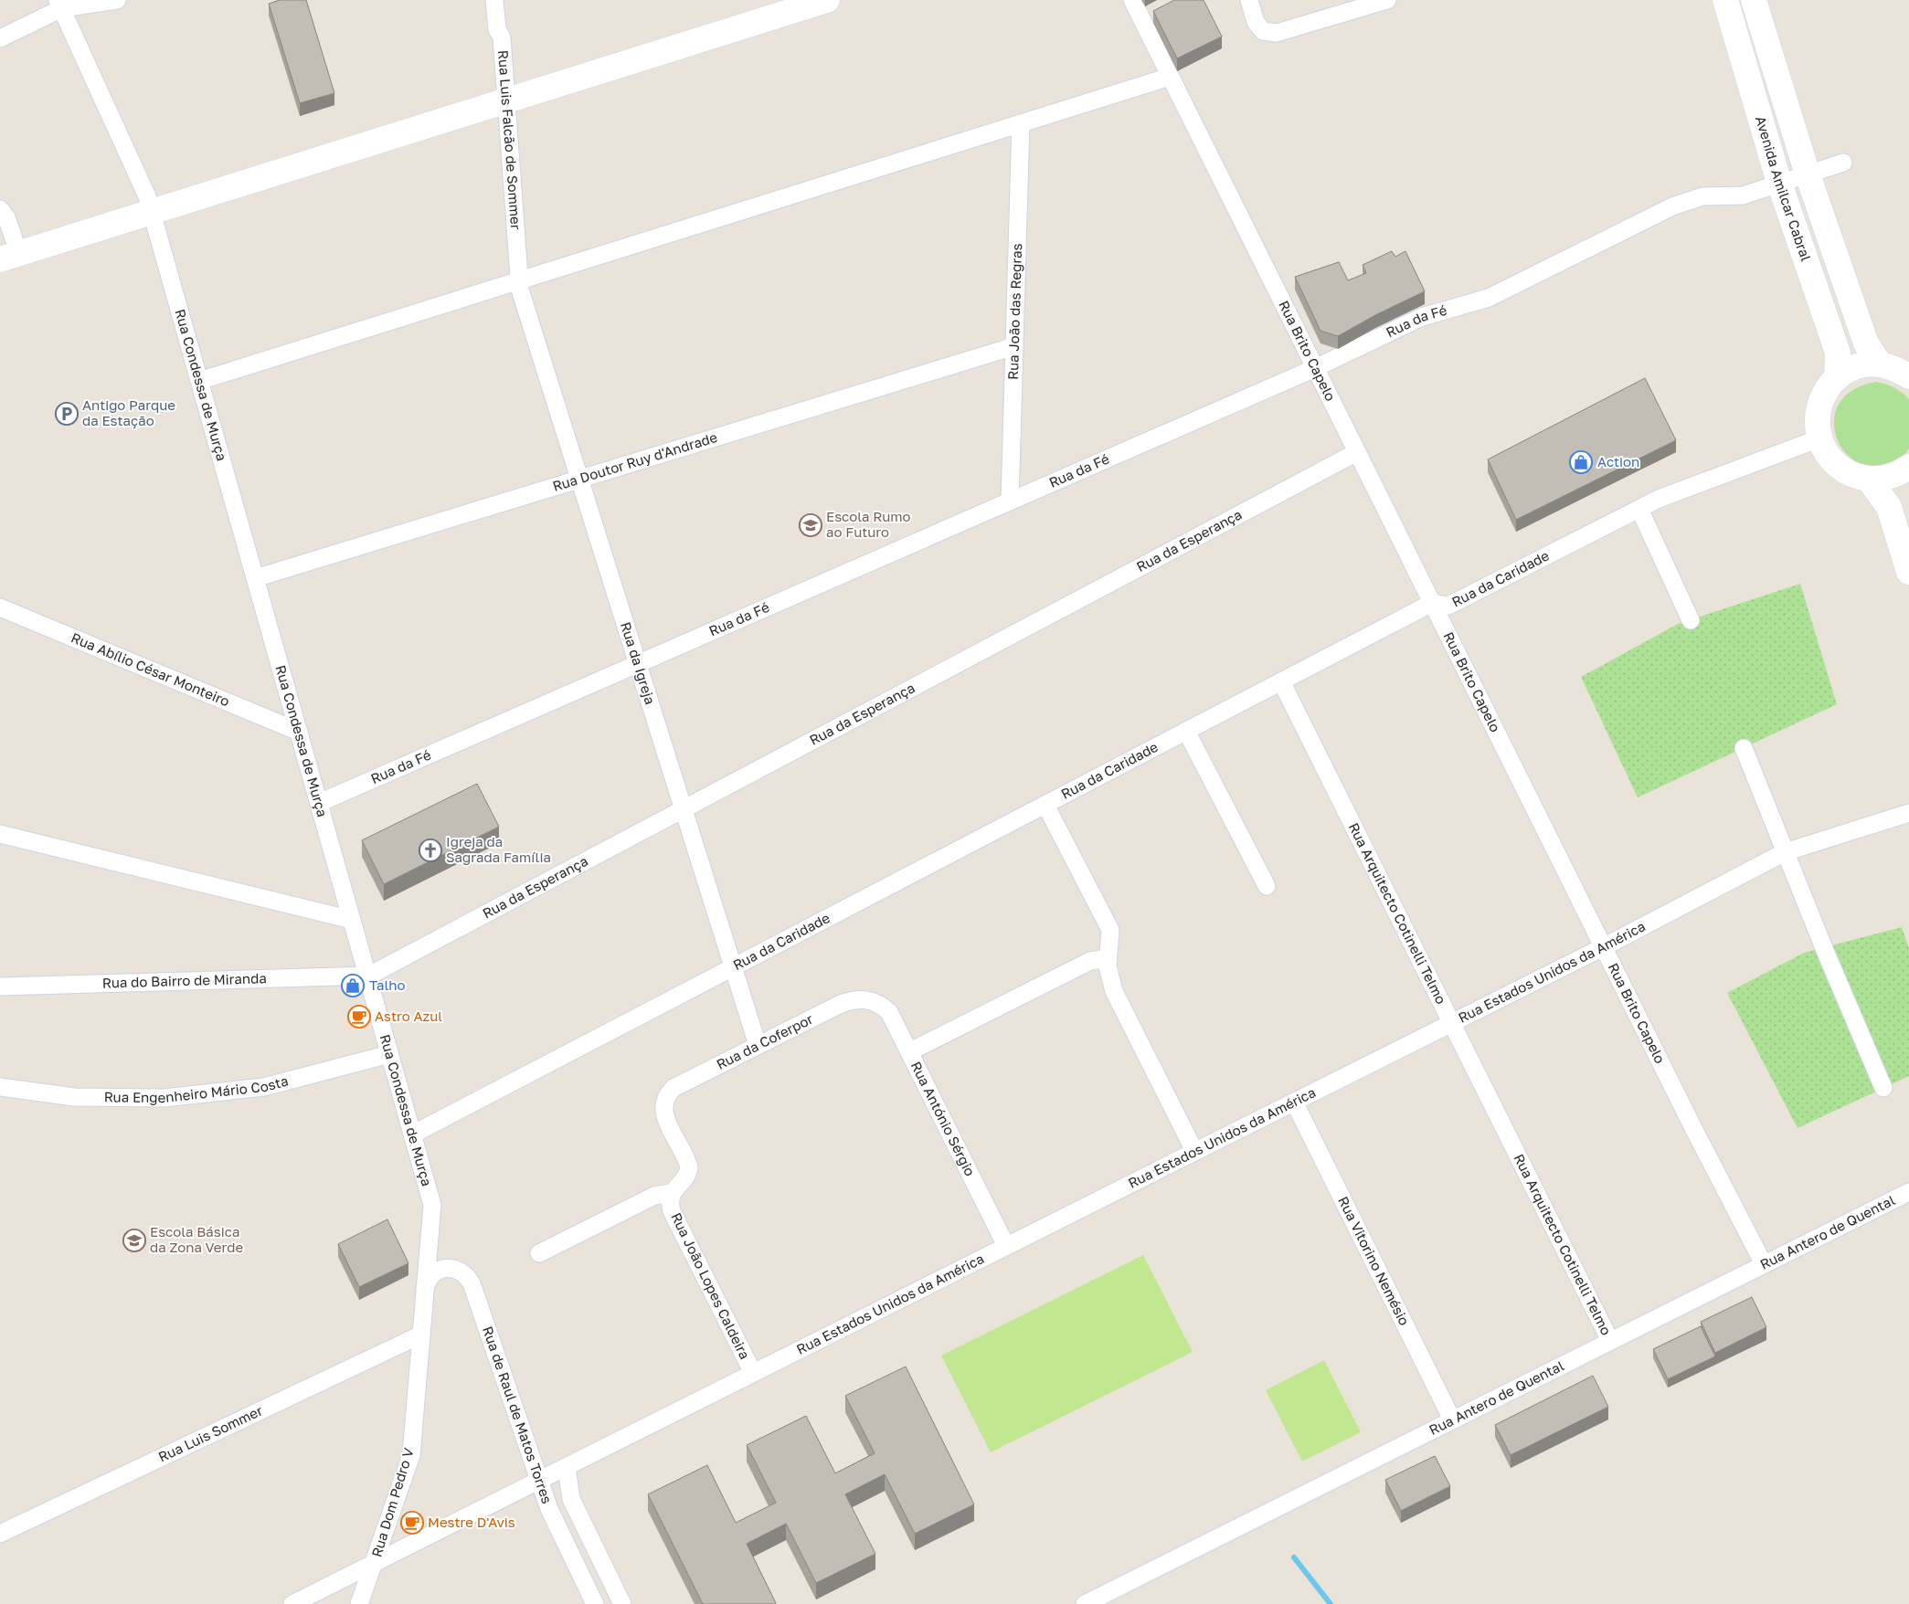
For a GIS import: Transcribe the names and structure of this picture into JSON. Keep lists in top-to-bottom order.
{
  "streets": {
    "street": [
      "Rua Luis Falcão de Sommer",
      "Avenida Amilcar Cabral",
      "Rua João das Regras",
      "Rua da Fé",
      "Rua Brito Capelo",
      "Rua Condessa de Murça",
      "Rua Doutor Ruy d'Andrade",
      "Rua da Esperança",
      "Rua da Caridade",
      "Rua da Igreja",
      "Rua Abílio César Monteiro",
      "Rua Arquitecto Cotinelli Telmo",
      "Rua Estados Unidos da América",
      "Rua do Bairro de Miranda",
      "Rua da Coferpor",
      "Rua Engenheiro Mário Costa",
      "Rua António Sérgio",
      "Rua Antero de Quental",
      "Rua Vitorino Nemésio",
      "Rua João Lopes Caldeira",
      "Rua de Raul de Matos Torres",
      "Rua Luis Sommer",
      "Rua Dom Pedro V"
    ]
  },
  "crossings": [
    ["Rua Luis Falcão de Sommer", "Rua da Igreja"],
    ["Avenida Amilcar Cabral", "Rua da Fé"],
    ["Rua João das Regras", "Rua da Fé"],
    ["Rua João das Regras", "Rua Doutor Ruy d'Andrade"],
    ["Rua da Fé", "Rua Brito Capelo"],
    ["Rua da Fé", "Rua Condessa de Murça"],
    ["Rua da Fé", "Rua da Igreja"],
    ["Rua Brito Capelo", "Rua da Esperança"],
    ["Rua Brito Capelo", "Rua da Caridade"],
    ["Rua Brito Capelo", "Rua Estados Unidos da América"],
    ["Rua Brito Capelo", "Rua Antero de Quental"],
    ["Rua Condessa de Murça", "Rua Doutor Ruy d'Andrade"],
    ["Rua Condessa de Murça", "Rua da Esperança"],
    ["Rua Condessa de Murça", "Rua da Caridade"],
    ["Rua Condessa de Murça", "Rua Abílio César Monteiro"],
    ["Rua Condessa de Murça", "Rua do Bairro de Miranda"],
    ["Rua Condessa de Murça", "Rua Engenheiro Mário Costa"],
    ["Rua Condessa de Murça", "Rua de Raul de Matos Torres"],
    ["Rua Condessa de Murça", "Rua Dom Pedro V"],
    ["Rua Doutor Ruy d'Andrade", "Rua da Igreja"],
    ["Rua da Esperança", "Rua da Igreja"],
    ["Rua da Esperança", "Rua do Bairro de Miranda"],
    ["Rua da Caridade", "Rua da Igreja"],
    ["Rua da Caridade", "Rua Arquitecto Cotinelli Telmo"],
    ["Rua da Igreja", "Rua da Coferpor"],
    ["Rua Arquitecto Cotinelli Telmo", "Rua Estados Unidos da América"],
    ["Rua Arquitecto Cotinelli Telmo", "Rua Antero de Quental"],
    ["Rua Estados Unidos da América", "Rua António Sérgio"],
    ["Rua Estados Unidos da América", "Rua Vitorino Nemésio"],
    ["Rua Estados Unidos da América", "Rua João Lopes Caldeira"],
    ["Rua Estados Unidos da América", "Rua de Raul de Matos Torres"],
    ["Rua Estados Unidos da América", "Rua Dom Pedro V"],
    ["Rua da Coferpor", "Rua António Sérgio"],
    ["Rua da Coferpor", "Rua João Lopes Caldeira"],
    ["Rua Antero de Quental", "Rua Vitorino Nemésio"],
    ["Rua de Raul de Matos Torres", "Rua Dom Pedro V"],
    ["Rua Luis Sommer", "Rua Dom Pedro V"]
  ],
  "places": {
    "parking": ["Antigo Parque da Estação"],
    "shop": ["Action", "Talho"],
    "school or university": ["Escola Rumo ao Futuro", "Escola Básica da Zona Verde"],
    "church": ["Igreja da Sagrada Família"],
    "cafe": ["Astro Azul", "Mestre D'Avis"]
  }
}
